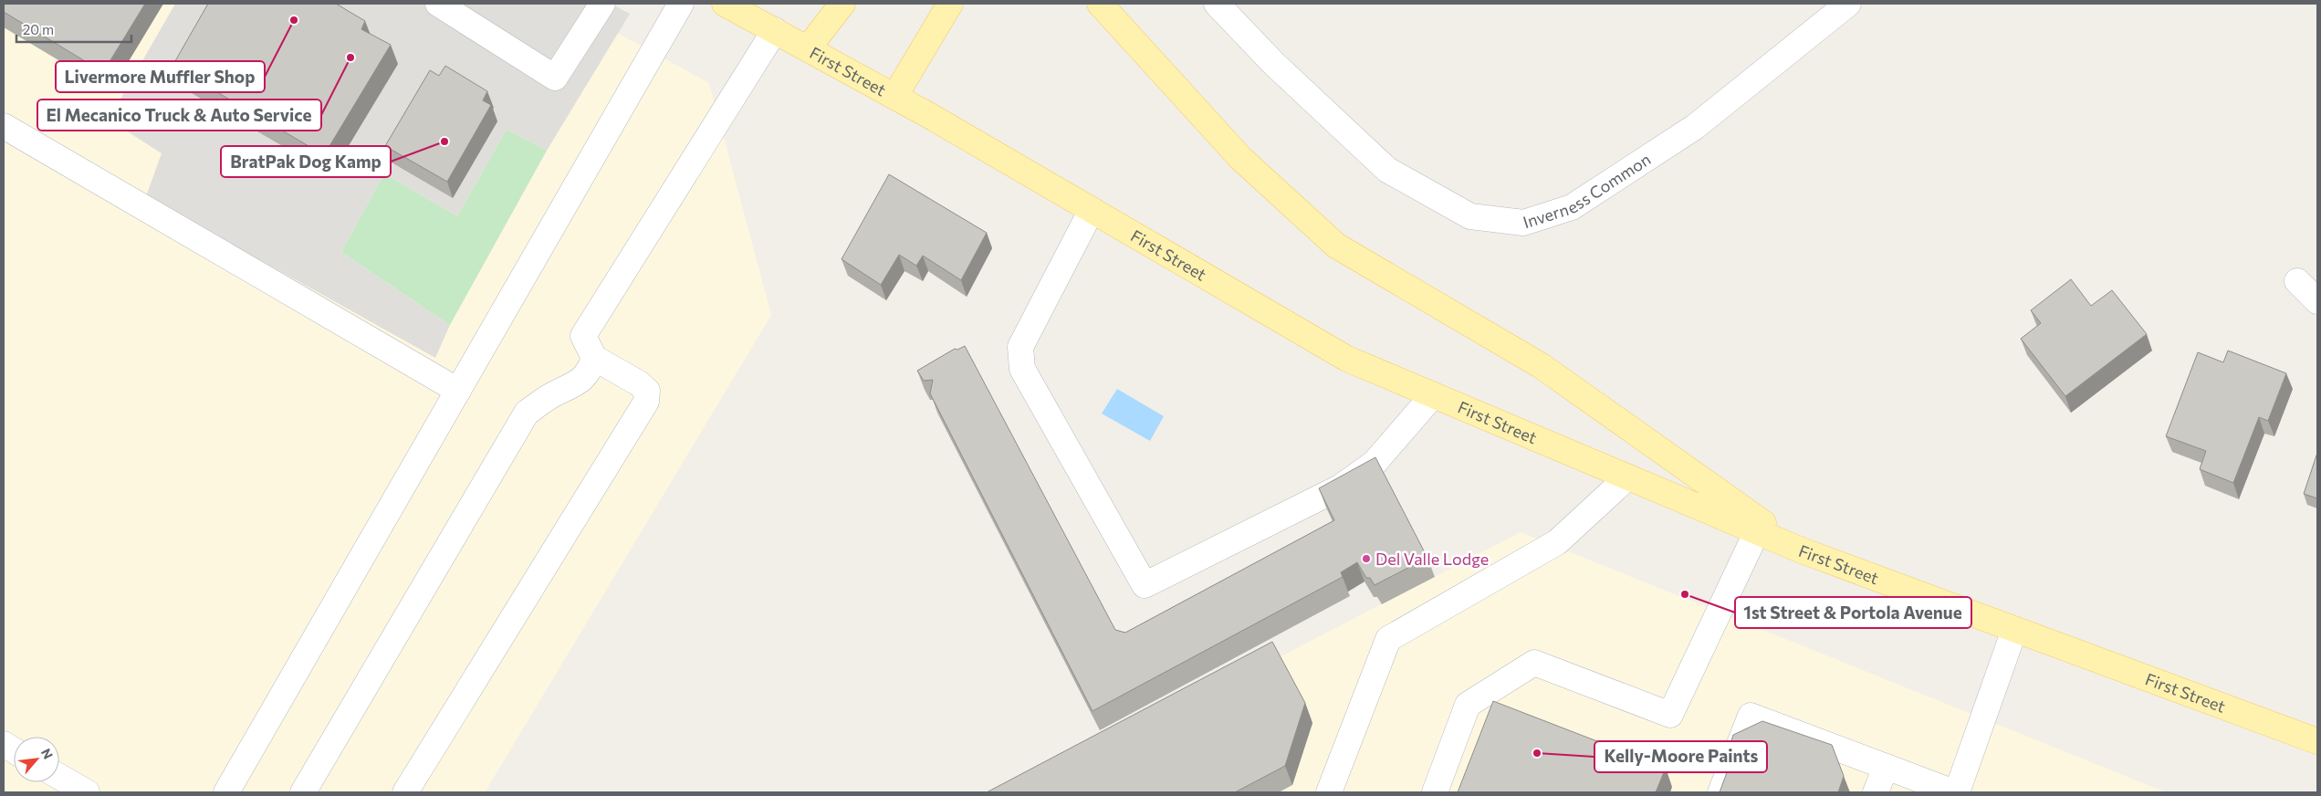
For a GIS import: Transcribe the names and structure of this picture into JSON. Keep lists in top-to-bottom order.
{
  "streets": {
    "main road": ["First Street"],
    "street": ["Inverness Common"]
  },
  "places": [
    "Livermore Muffler Shop",
    "El Mecanico Truck & Auto Service",
    "BratPak Dog Kamp",
    "Del Valle Lodge",
    "1st Street & Portola Avenue",
    "Kelly-Moore Paints"
  ],
  "scale_bar": "20 m",
  "north": "top right"
}
